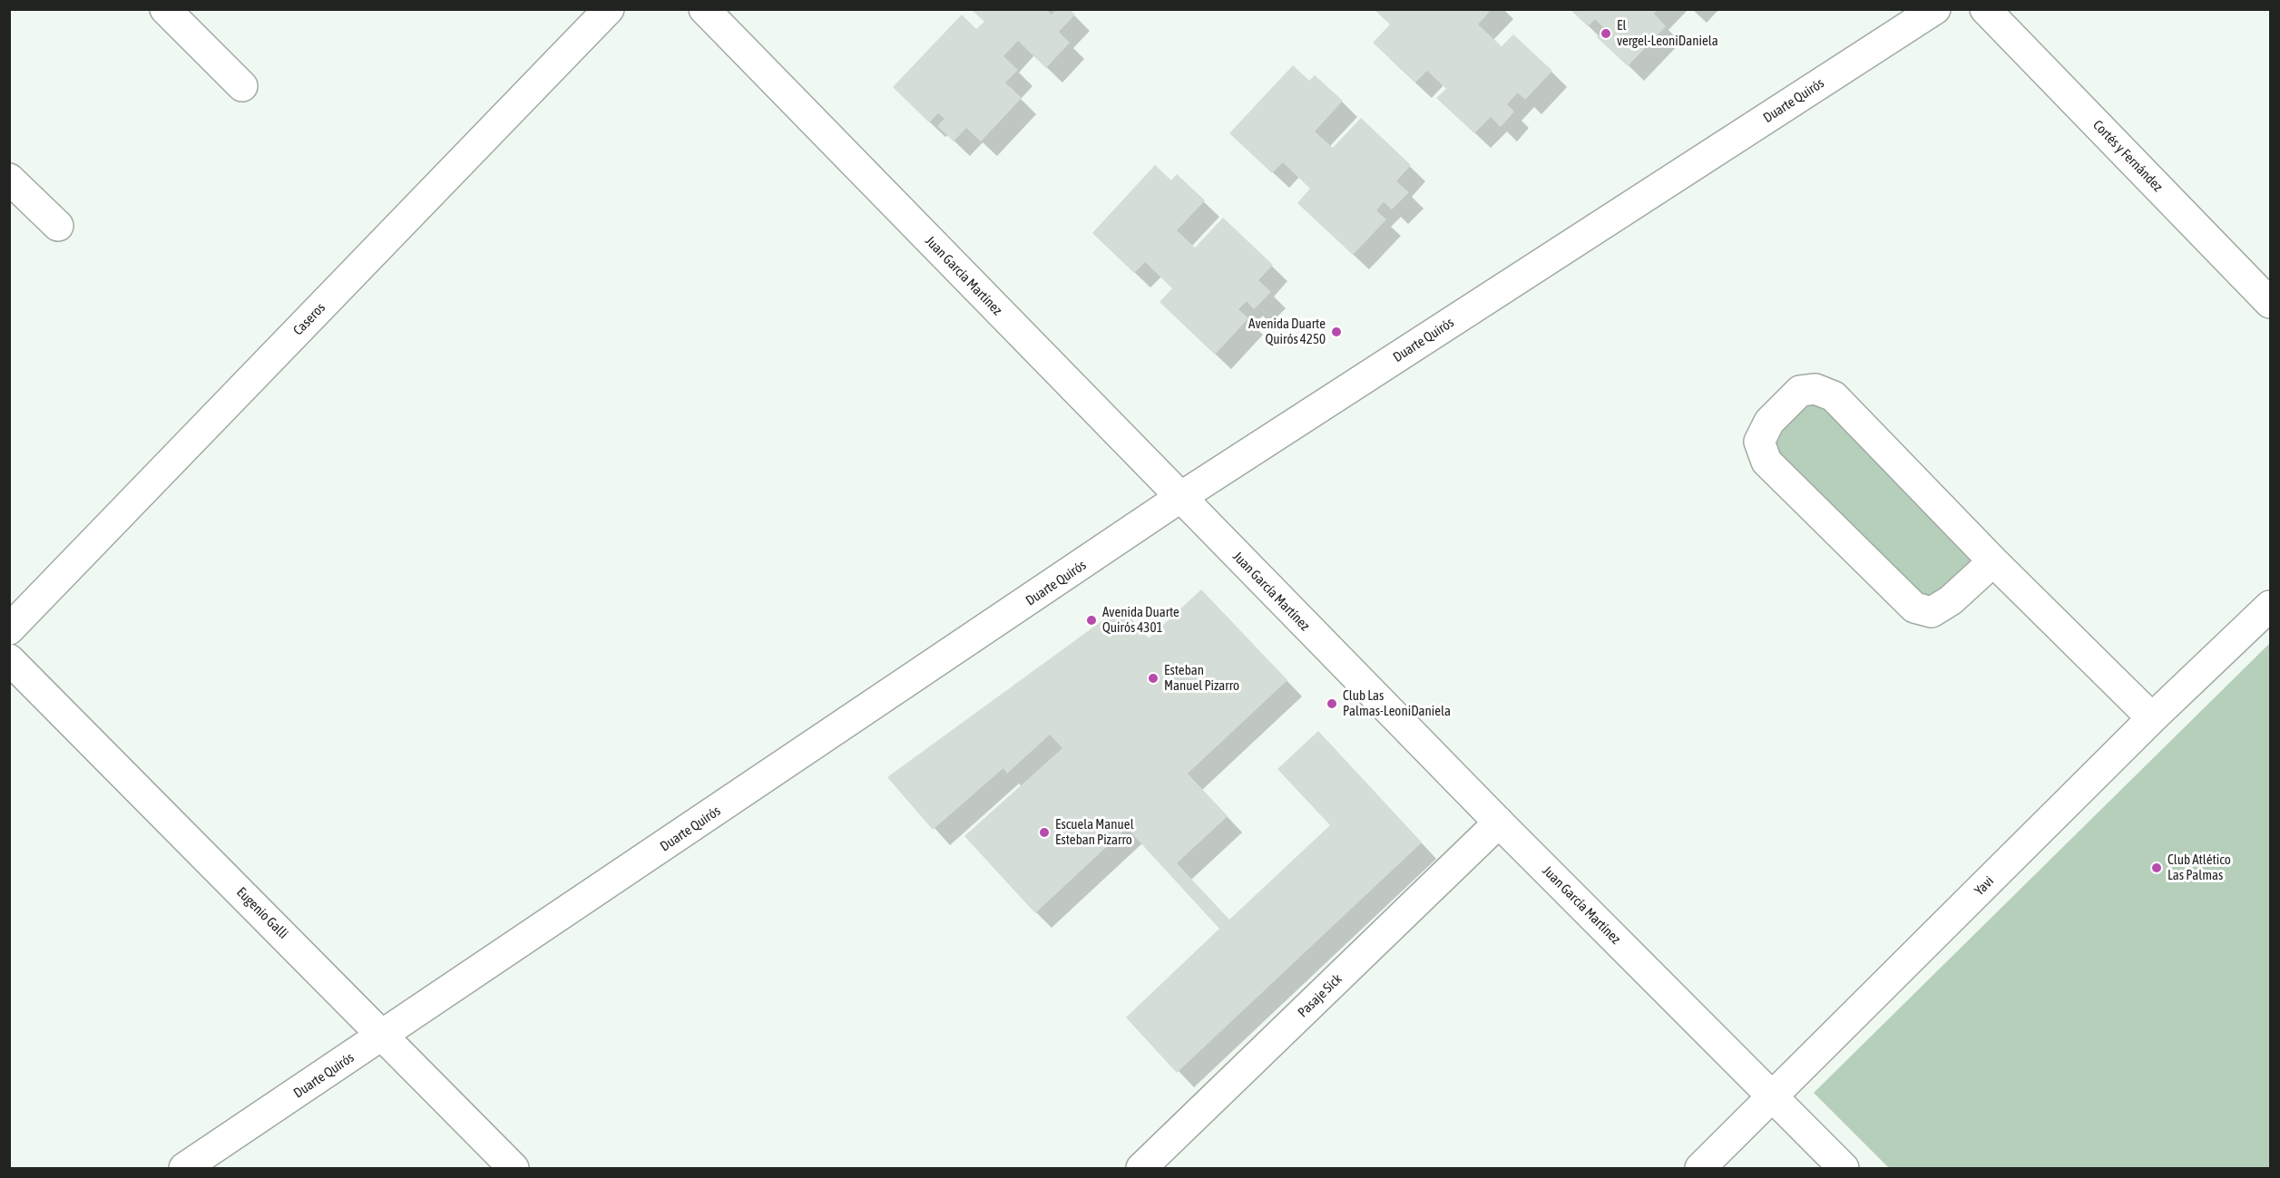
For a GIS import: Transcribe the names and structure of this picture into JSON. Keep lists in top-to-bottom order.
{
  "streets": {
    "street": [
      "Duarte Quirós",
      "Cortés y Fernández",
      "Juan García Martínez",
      "Caseros",
      "Yavi",
      "Eugenio Galli",
      "Pasaje Sick"
    ]
  },
  "crossings": [
    ["Duarte Quirós", "Juan García Martínez"],
    ["Duarte Quirós", "Eugenio Galli"],
    ["Juan García Martínez", "Yavi"],
    ["Juan García Martínez", "Pasaje Sick"]
  ],
  "places": [
    "El vergel-LeoniDaniela",
    "Avenida Duarte Quirós 4250",
    "Avenida Duarte Quirós 4301",
    "Esteban Manuel Pizarro",
    "Club Las Palmas-LeoniDaniela",
    "Escuela Manuel Esteban Pizarro",
    "Club Atlético Las Palmas"
  ]
}
